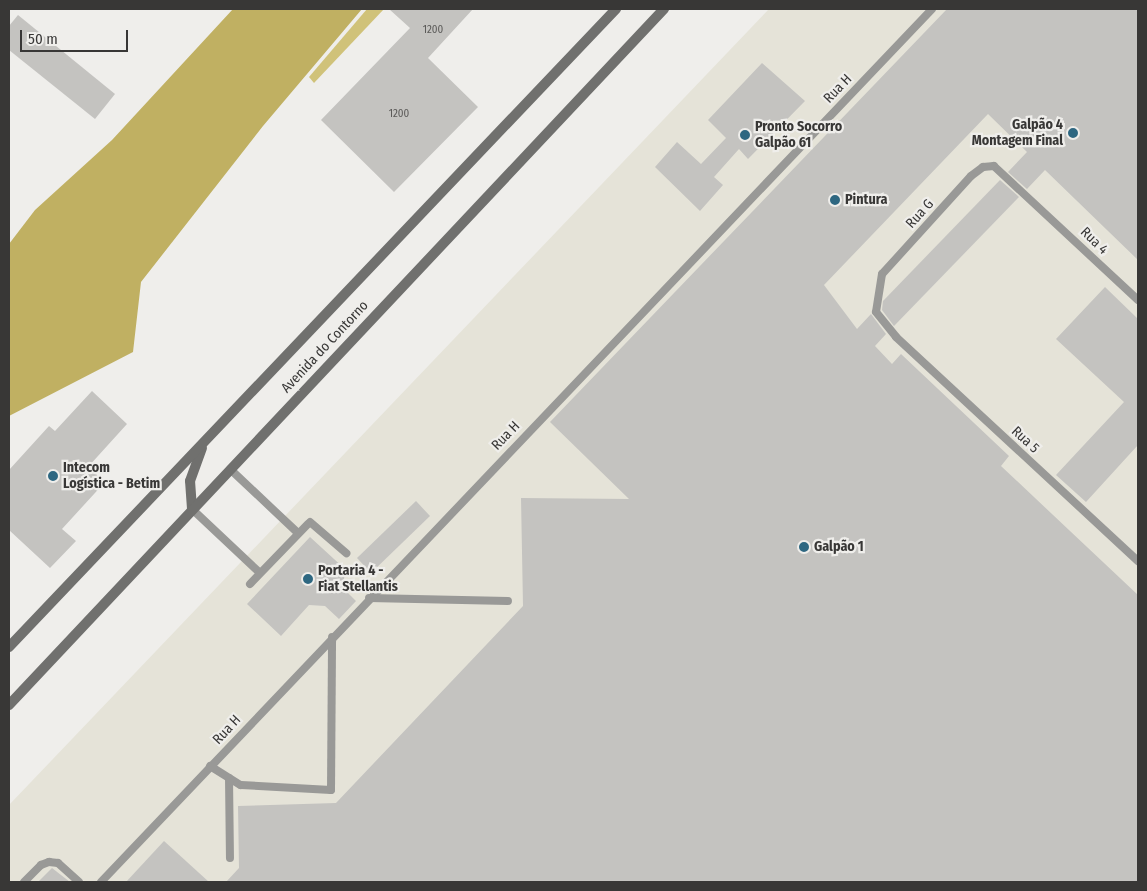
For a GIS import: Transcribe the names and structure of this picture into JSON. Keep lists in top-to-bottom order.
{
  "streets": {
    "street": ["Avenida do Contorno"],
    "lane": [
      "Rua H",
      "Rua G",
      "Rua 4",
      "Rua 5"
    ]
  },
  "crossings": [
    ["Rua G", "Rua 4"],
    ["Rua G", "Rua 5"]
  ],
  "places": [
    "Galpão 4 Montagem Final",
    "Pronto Socorro Galpão 61",
    "Pintura",
    "Intecom Logística - Betim",
    "Galpão 1",
    "Portaria 4 - Fiat Stellantis"
  ],
  "house_numbers": ["1200", "1200"],
  "scale_bar": "50 m"
}
